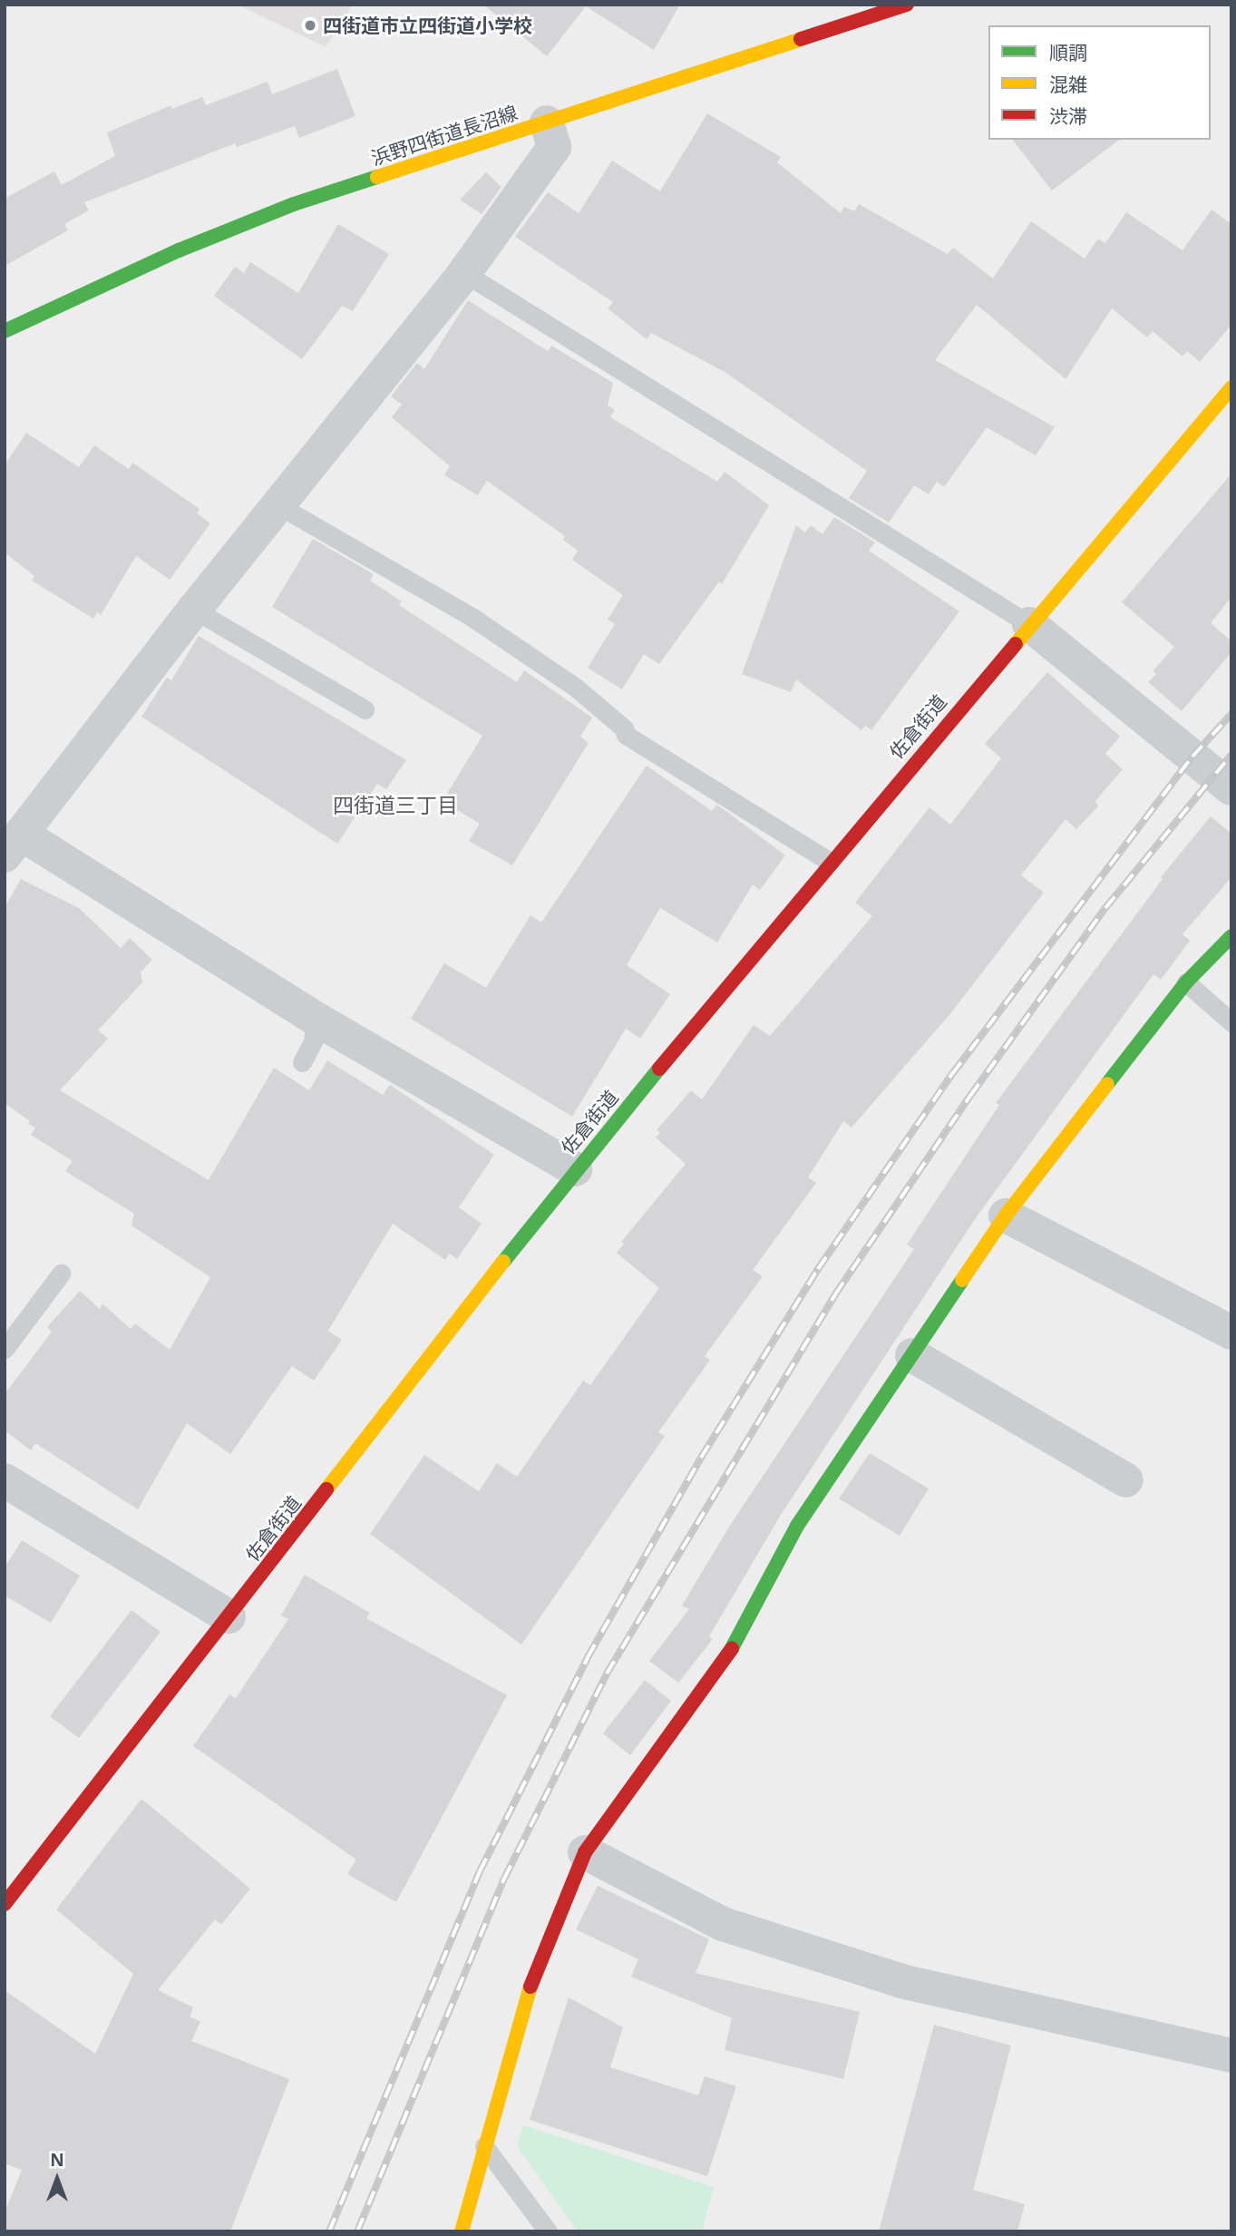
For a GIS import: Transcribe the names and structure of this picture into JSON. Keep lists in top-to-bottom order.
{
  "streets": {
    "main road": ["浜野四街道長沼線", "佐倉街道"]
  },
  "districts": ["四街道三丁目"],
  "places": ["四街道市立四街道小学校"],
  "legend": ["順調", "混雑", "渋滞"],
  "north": "top"
}
